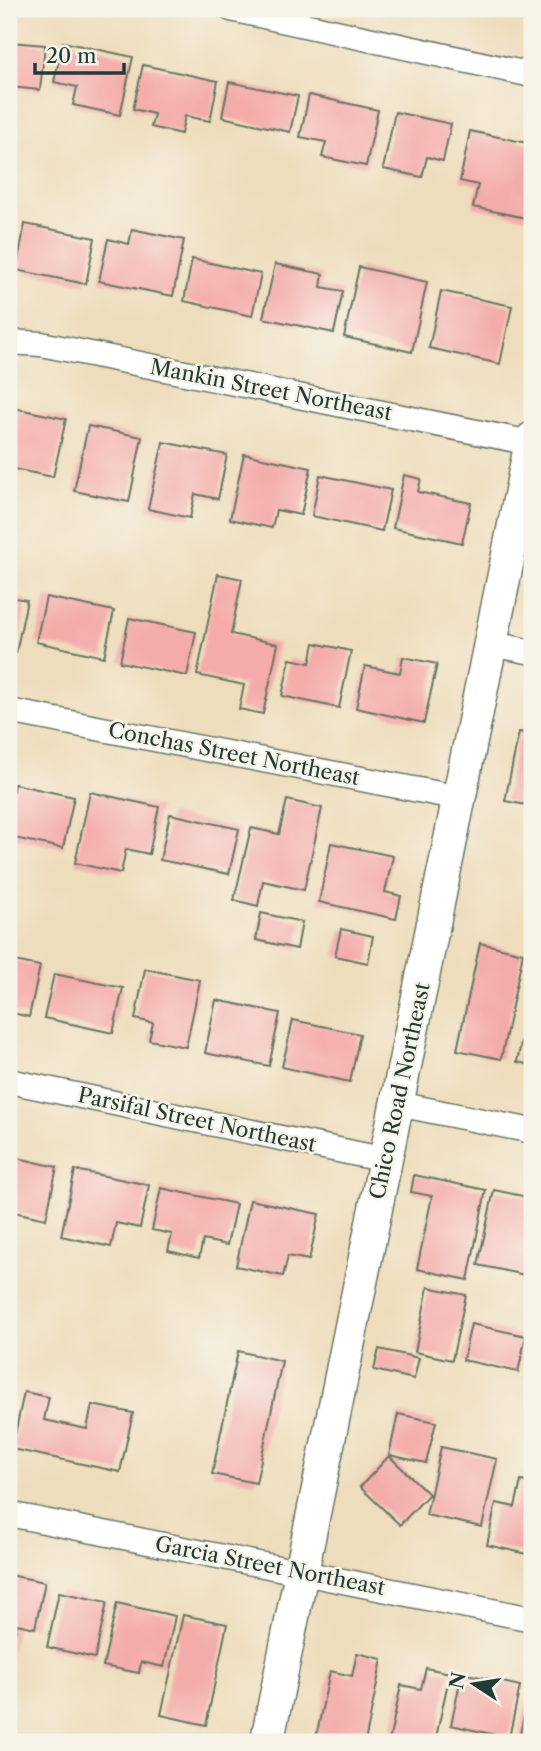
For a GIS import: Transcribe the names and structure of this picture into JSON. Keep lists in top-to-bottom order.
{
  "streets": {
    "street": [
      "Mankin Street Northeast",
      "Conchas Street Northeast",
      "Chico Road Northeast",
      "Parsifal Street Northeast",
      "Garcia Street Northeast"
    ]
  },
  "crossings": [
    ["Mankin Street Northeast", "Chico Road Northeast"],
    ["Conchas Street Northeast", "Chico Road Northeast"],
    ["Chico Road Northeast", "Parsifal Street Northeast"],
    ["Chico Road Northeast", "Garcia Street Northeast"]
  ],
  "scale_bar": "20 m",
  "north": "left"
}
